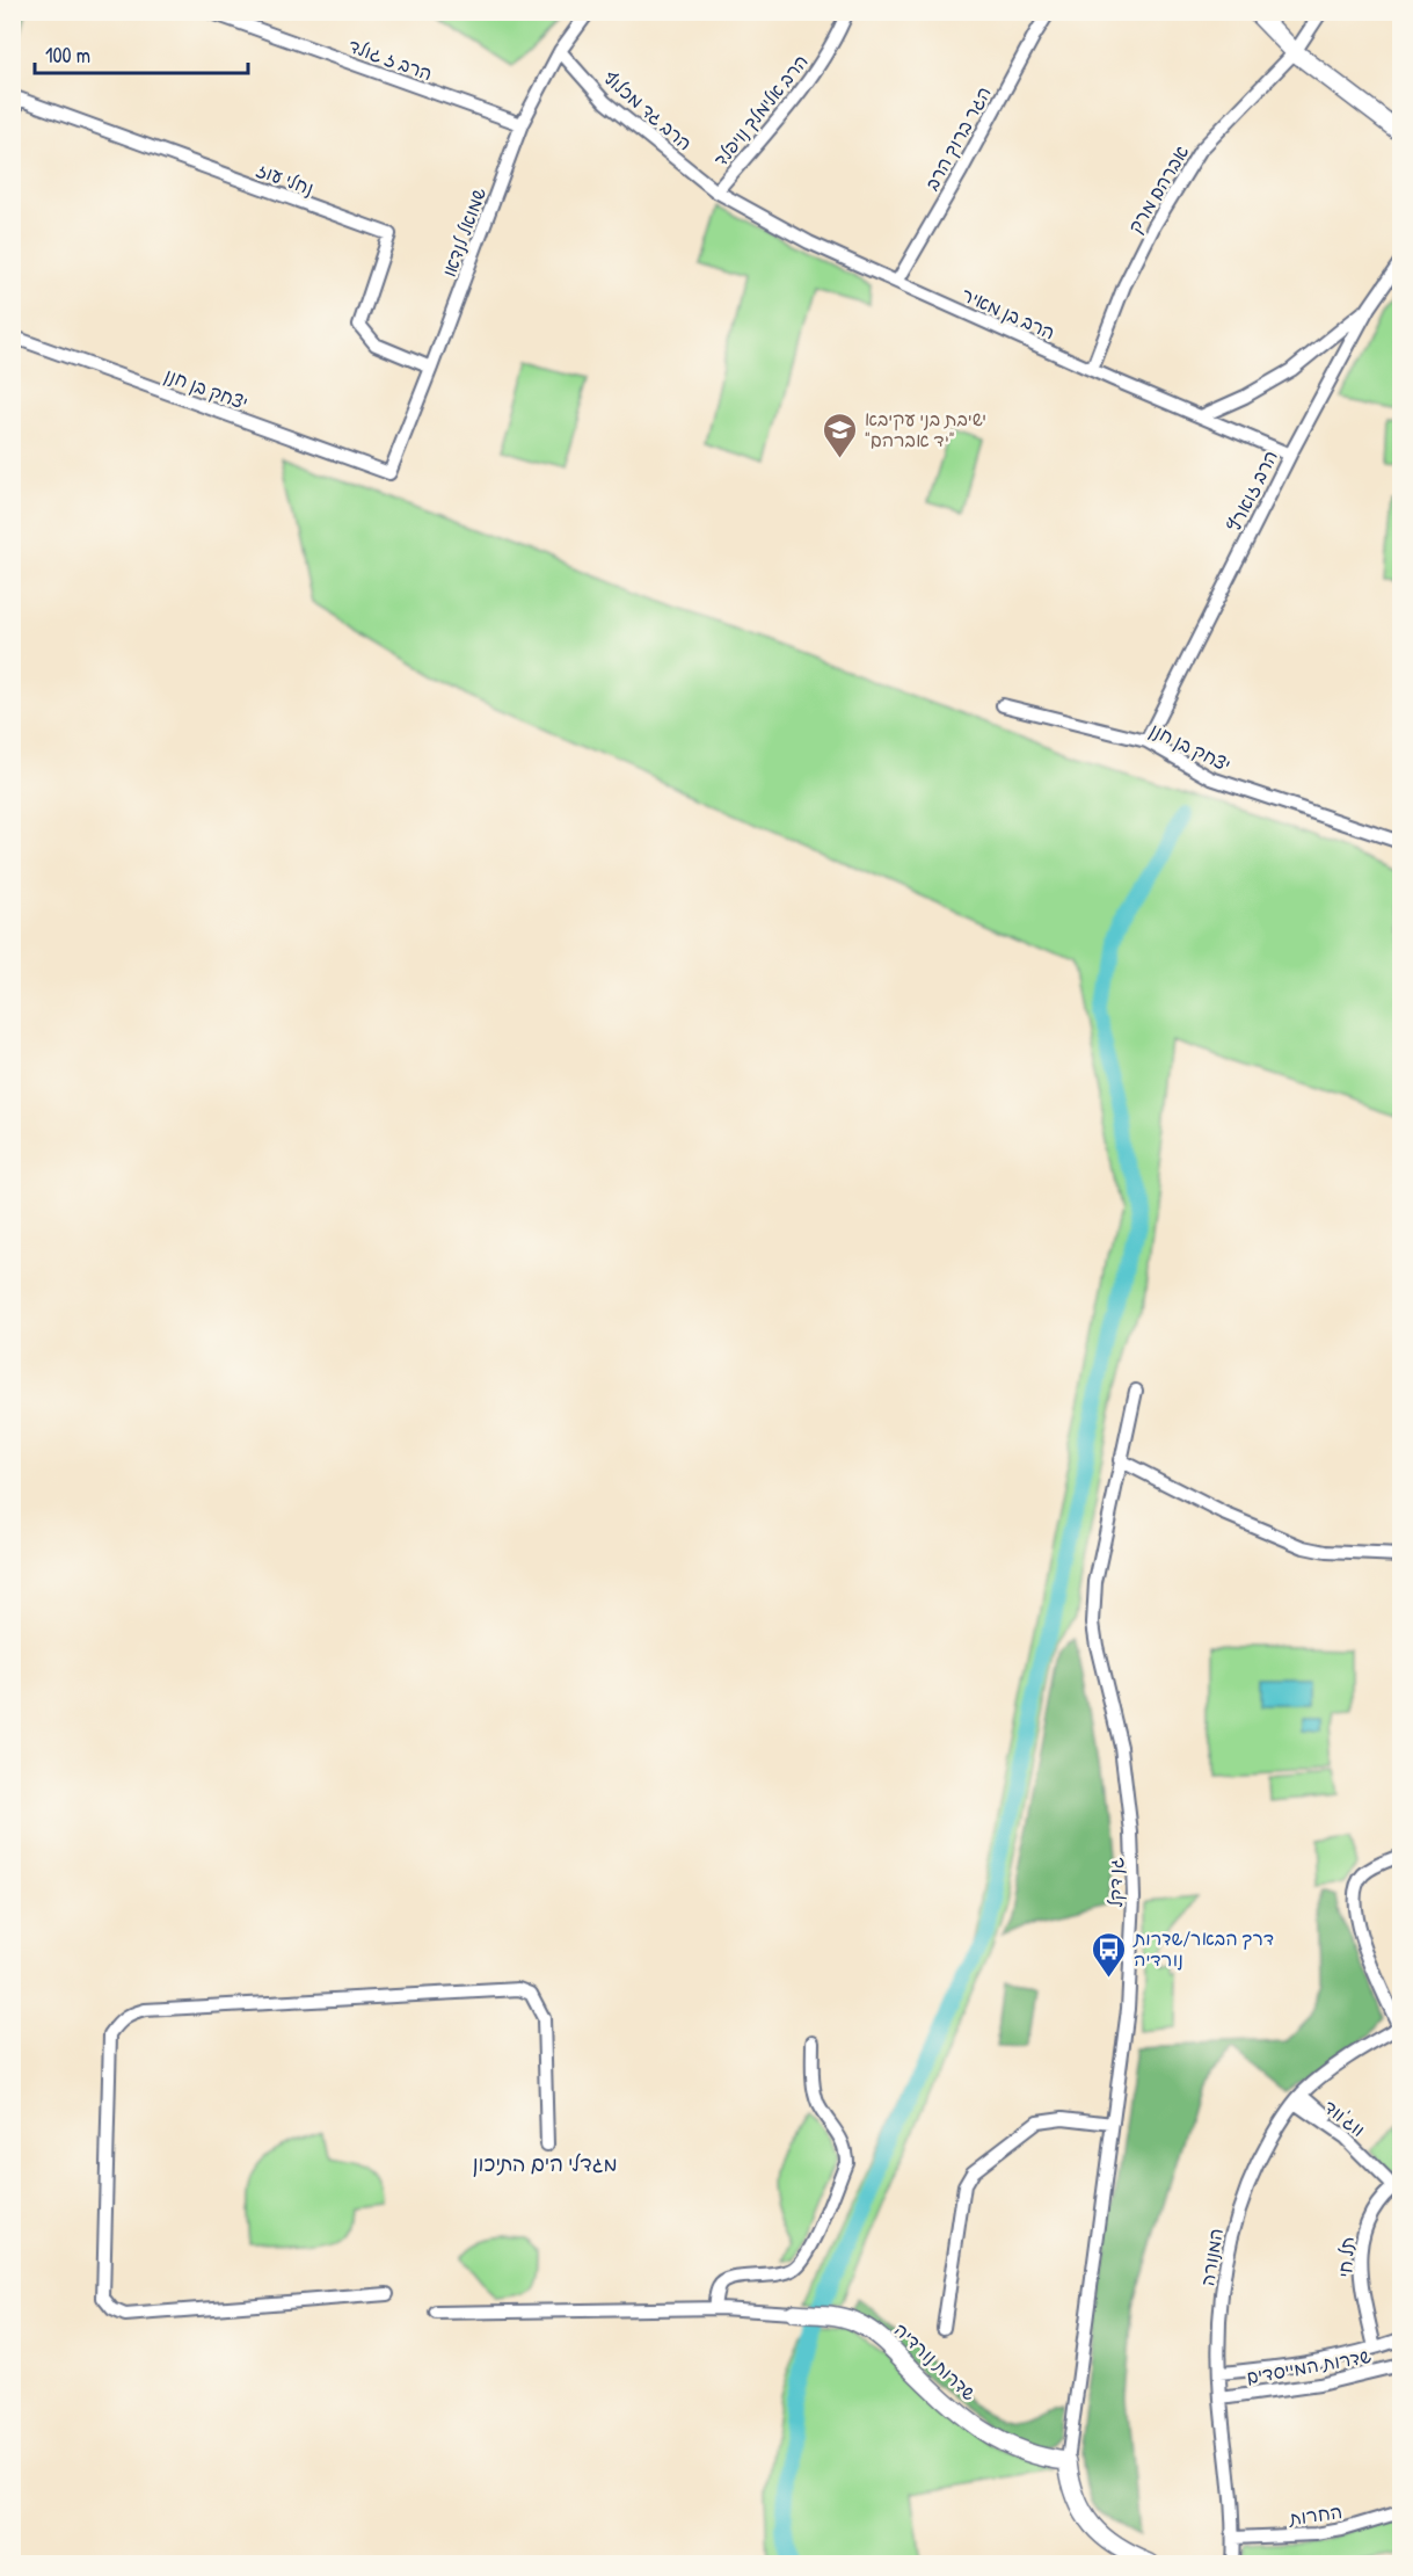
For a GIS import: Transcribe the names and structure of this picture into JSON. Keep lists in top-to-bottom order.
{
  "streets": {
    "street": [
      "הרב ז גולד",
      "הרב גד מכלוף",
      "הרב אלימלך נויפלד",
      "הגר ברוך הרב",
      "נחלי עוז",
      "אברהם מרק",
      "שמואל לנדאו",
      "הרב בן מאיר",
      "יצחק בן חנן",
      "הרב זוארץ",
      "גן דקל",
      "ווג'ווד",
      "המנורה",
      "תל חי",
      "שדרות נורדיה",
      "שדרות המייסדים",
      "החרות"
    ]
  },
  "crossings": [
    ["הרב ז גולד", "שמואל לנדאו"],
    ["הרב גד מכלוף", "הרב אלימלך נויפלד"],
    ["הרב גד מכלוף", "שמואל לנדאו"],
    ["הרב גד מכלוף", "הרב בן מאיר"],
    ["הרב אלימלך נויפלד", "הרב בן מאיר"],
    ["הגר ברוך הרב", "הרב בן מאיר"],
    ["נחלי עוז", "שמואל לנדאו"],
    ["אברהם מרק", "הרב בן מאיר"],
    ["שמואל לנדאו", "יצחק בן חנן"],
    ["הרב בן מאיר", "הרב זוארץ"],
    ["יצחק בן חנן", "הרב זוארץ"],
    ["גן דקל", "שדרות נורדיה"],
    ["ווג'ווד", "המנורה"],
    ["ווג'ווד", "תל חי"],
    ["המנורה", "שדרות המייסדים"],
    ["המנורה", "החרות"],
    ["תל חי", "שדרות המייסדים"]
  ],
  "districts": ["מגדלי הים התיכון"],
  "places": {
    "school or university": ["ישיבת בני עקיבא \"יד אברהם\""],
    "bus stop": ["דרך הבאר/שדרות נורדיה"]
  },
  "scale_bar": "100 m"
}
